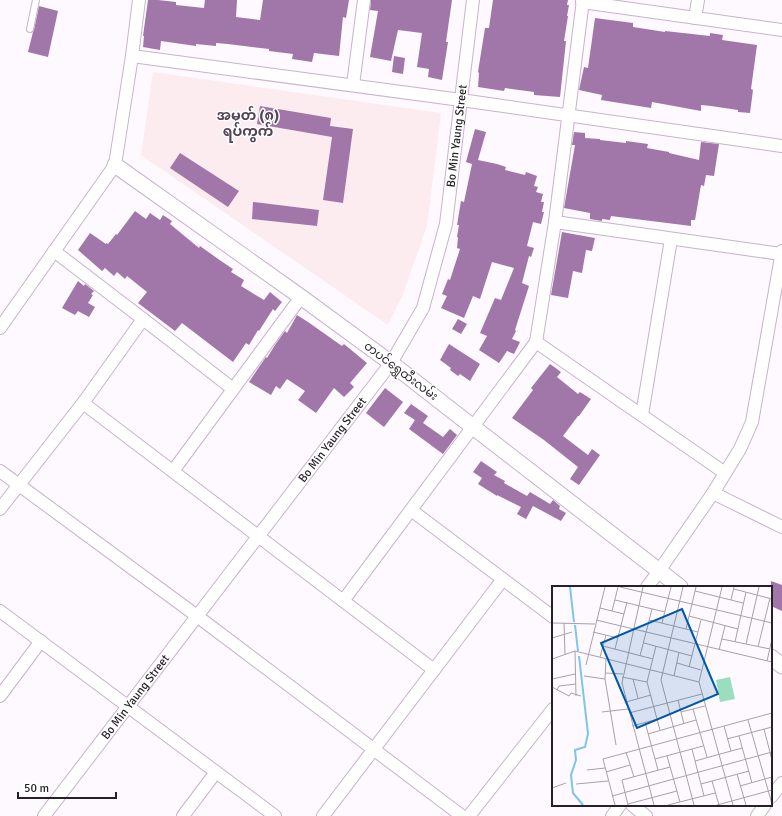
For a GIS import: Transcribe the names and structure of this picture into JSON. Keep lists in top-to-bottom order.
{
  "streets": {
    "street": ["Bo Min Yaung Street", "တပင်ရွှေထီးလမ်း"]
  },
  "crossings": [
    ["Bo Min Yaung Street", "တပင်ရွှေထီးလမ်း"]
  ],
  "districts": ["အမှတ် (၈) ရပ်ကွက်"],
  "scale_bar": "50 m"
}
